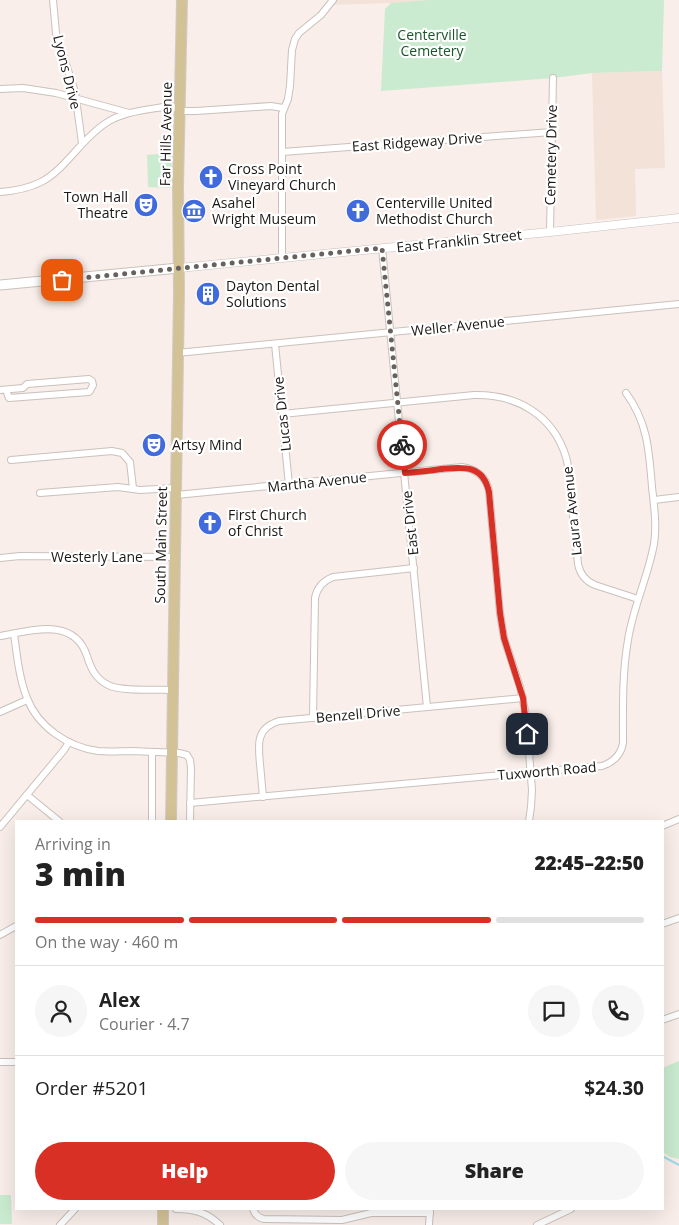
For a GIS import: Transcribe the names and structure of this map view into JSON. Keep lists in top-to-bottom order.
{
  "streets": {
    "main road": ["Far Hills Avenue", "South Main Street"],
    "street": [
      "Lyons Drive",
      "East Ridgeway Drive",
      "Cemetery Drive",
      "East Franklin Street",
      "Weller Avenue",
      "Lucas Drive",
      "Martha Avenue",
      "Laura Avenue",
      "East Drive",
      "Westerly Lane",
      "Benzell Drive",
      "Tuxworth Road"
    ]
  },
  "crossings": [
    ["Far Hills Avenue", "East Franklin Street"],
    ["Far Hills Avenue", "South Main Street"],
    ["East Ridgeway Drive", "Cemetery Drive"],
    ["Cemetery Drive", "East Franklin Street"],
    ["East Franklin Street", "East Drive"],
    ["East Franklin Street", "South Main Street"],
    ["Weller Avenue", "Lucas Drive"],
    ["Weller Avenue", "East Drive"],
    ["Weller Avenue", "South Main Street"],
    ["Lucas Drive", "Martha Avenue"],
    ["Lucas Drive", "Laura Avenue"],
    ["Martha Avenue", "East Drive"],
    ["Martha Avenue", "South Main Street"],
    ["Martha Avenue", "Benzell Drive"],
    ["Martha Avenue", "Tuxworth Road"],
    ["Laura Avenue", "East Drive"],
    ["Laura Avenue", "Tuxworth Road"],
    ["East Drive", "Benzell Drive"],
    ["South Main Street", "Westerly Lane"],
    ["Benzell Drive", "Tuxworth Road"]
  ],
  "parks": ["Centerville Cemetery"],
  "places": {
    "church": ["Cross Point Vineyard Church", "Centerville United Methodist Church", "First Church of Christ"],
    "theatre": ["Town Hall Theatre", "Artsy Mind"],
    "museum": ["Asahel Wright Museum"],
    "building": ["Dayton Dental Solutions"]
  },
  "page": {
    "heading": ["3 min", "Arriving in", "22:45–22:50"],
    "panel": [
      "Alex",
      "Courier · 4.7",
      "Order #5201",
      "$24.30"
    ],
    "bar": "On the way · 460 m",
    "buttons": ["Help", "Share"]
  }
}
